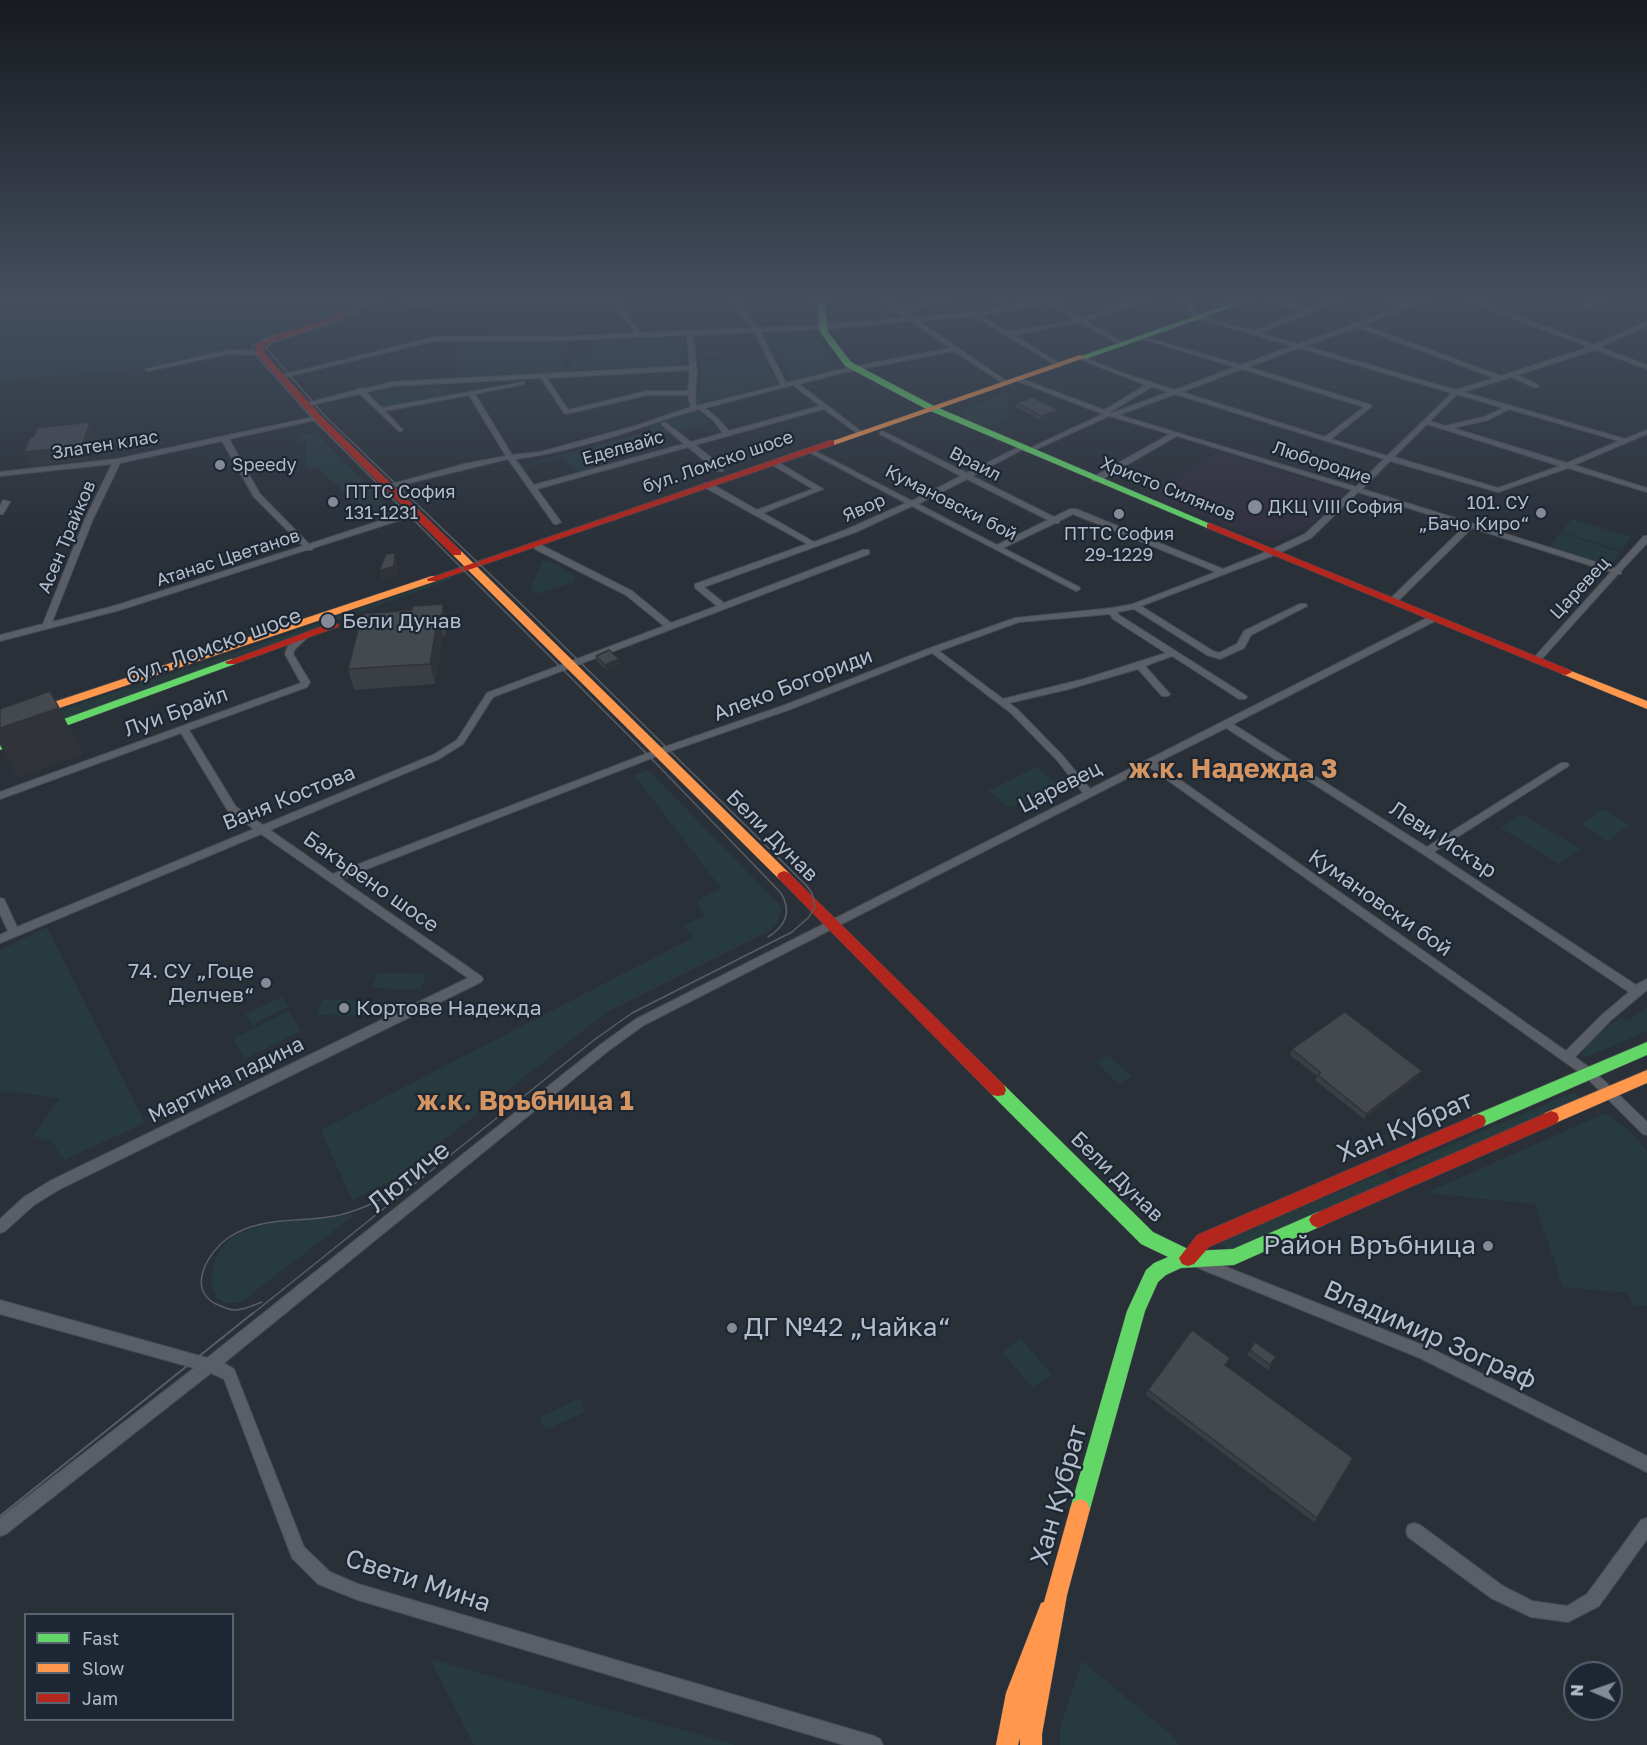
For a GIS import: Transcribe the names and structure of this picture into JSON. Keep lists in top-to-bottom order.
{
  "streets": {
    "street": [
      "Златен клас",
      "Еделвайс",
      "бул. Ломско шосе",
      "Любородие",
      "Враил",
      "Христо Силянов",
      "Кумановски бой",
      "Явор",
      "Асен Трайков",
      "Атанас Цветанов",
      "Царевец",
      "Алеко Богориди",
      "Луи Брайл",
      "Ваня Костова",
      "Бели Дунав",
      "Леви Искър",
      "Бакърено шосе",
      "Мартина падина",
      "Хан Кубрат",
      "Лютиче",
      "Владимир Зограф",
      "Свети Мина"
    ]
  },
  "crossings": [
    ["Златен клас", "Асен Трайков"],
    ["Златен клас", "Бели Дунав"],
    ["бул. Ломско шосе", "Христо Силянов"],
    ["бул. Ломско шосе", "Кумановски бой"],
    ["бул. Ломско шосе", "Луи Брайл"],
    ["бул. Ломско шосе", "Бели Дунав"],
    ["Любородие", "Явор"],
    ["Любородие", "Царевец"],
    ["Любородие", "Алеко Богориди"],
    ["Враил", "Явор"],
    ["Христо Силянов", "Явор"],
    ["Христо Силянов", "Царевец"],
    ["Христо Силянов", "Алеко Богориди"],
    ["Кумановски бой", "Явор"],
    ["Кумановски бой", "Царевец"],
    ["Кумановски бой", "Хан Кубрат"],
    ["Явор", "Ваня Костова"],
    ["Асен Трайков", "Атанас Цветанов"],
    ["Атанас Цветанов", "Бели Дунав"],
    ["Царевец", "Бели Дунав"],
    ["Царевец", "Леви Искър"],
    ["Царевец", "Лютиче"],
    ["Алеко Богориди", "Бели Дунав"],
    ["Алеко Богориди", "Бакърено шосе"],
    ["Луи Брайл", "Бакърено шосе"],
    ["Ваня Костова", "Бели Дунав"],
    ["Ваня Костова", "Бакърено шосе"],
    ["Бели Дунав", "Хан Кубрат"],
    ["Бели Дунав", "Лютиче"],
    ["Бели Дунав", "Владимир Зограф"],
    ["Бакърено шосе", "Мартина падина"],
    ["Хан Кубрат", "Владимир Зограф"],
    ["Лютиче", "Свети Мина"]
  ],
  "districts": ["ж.к. Надежда 3", "ж.к. Връбница 1"],
  "places": [
    "Speedy",
    "ПТТС София 131-1231",
    "ДКЦ VIII София",
    "101. СУ „Бачо Киро“",
    "ПТТС София 29-1229",
    "Бели Дунав",
    "74. СУ „Гоце Делчев“",
    "Кортове Надежда",
    "Район Връбница",
    "ДГ №42 „Чайка“"
  ],
  "legend": ["Fast", "Slow", "Jam"],
  "north": "left"
}
